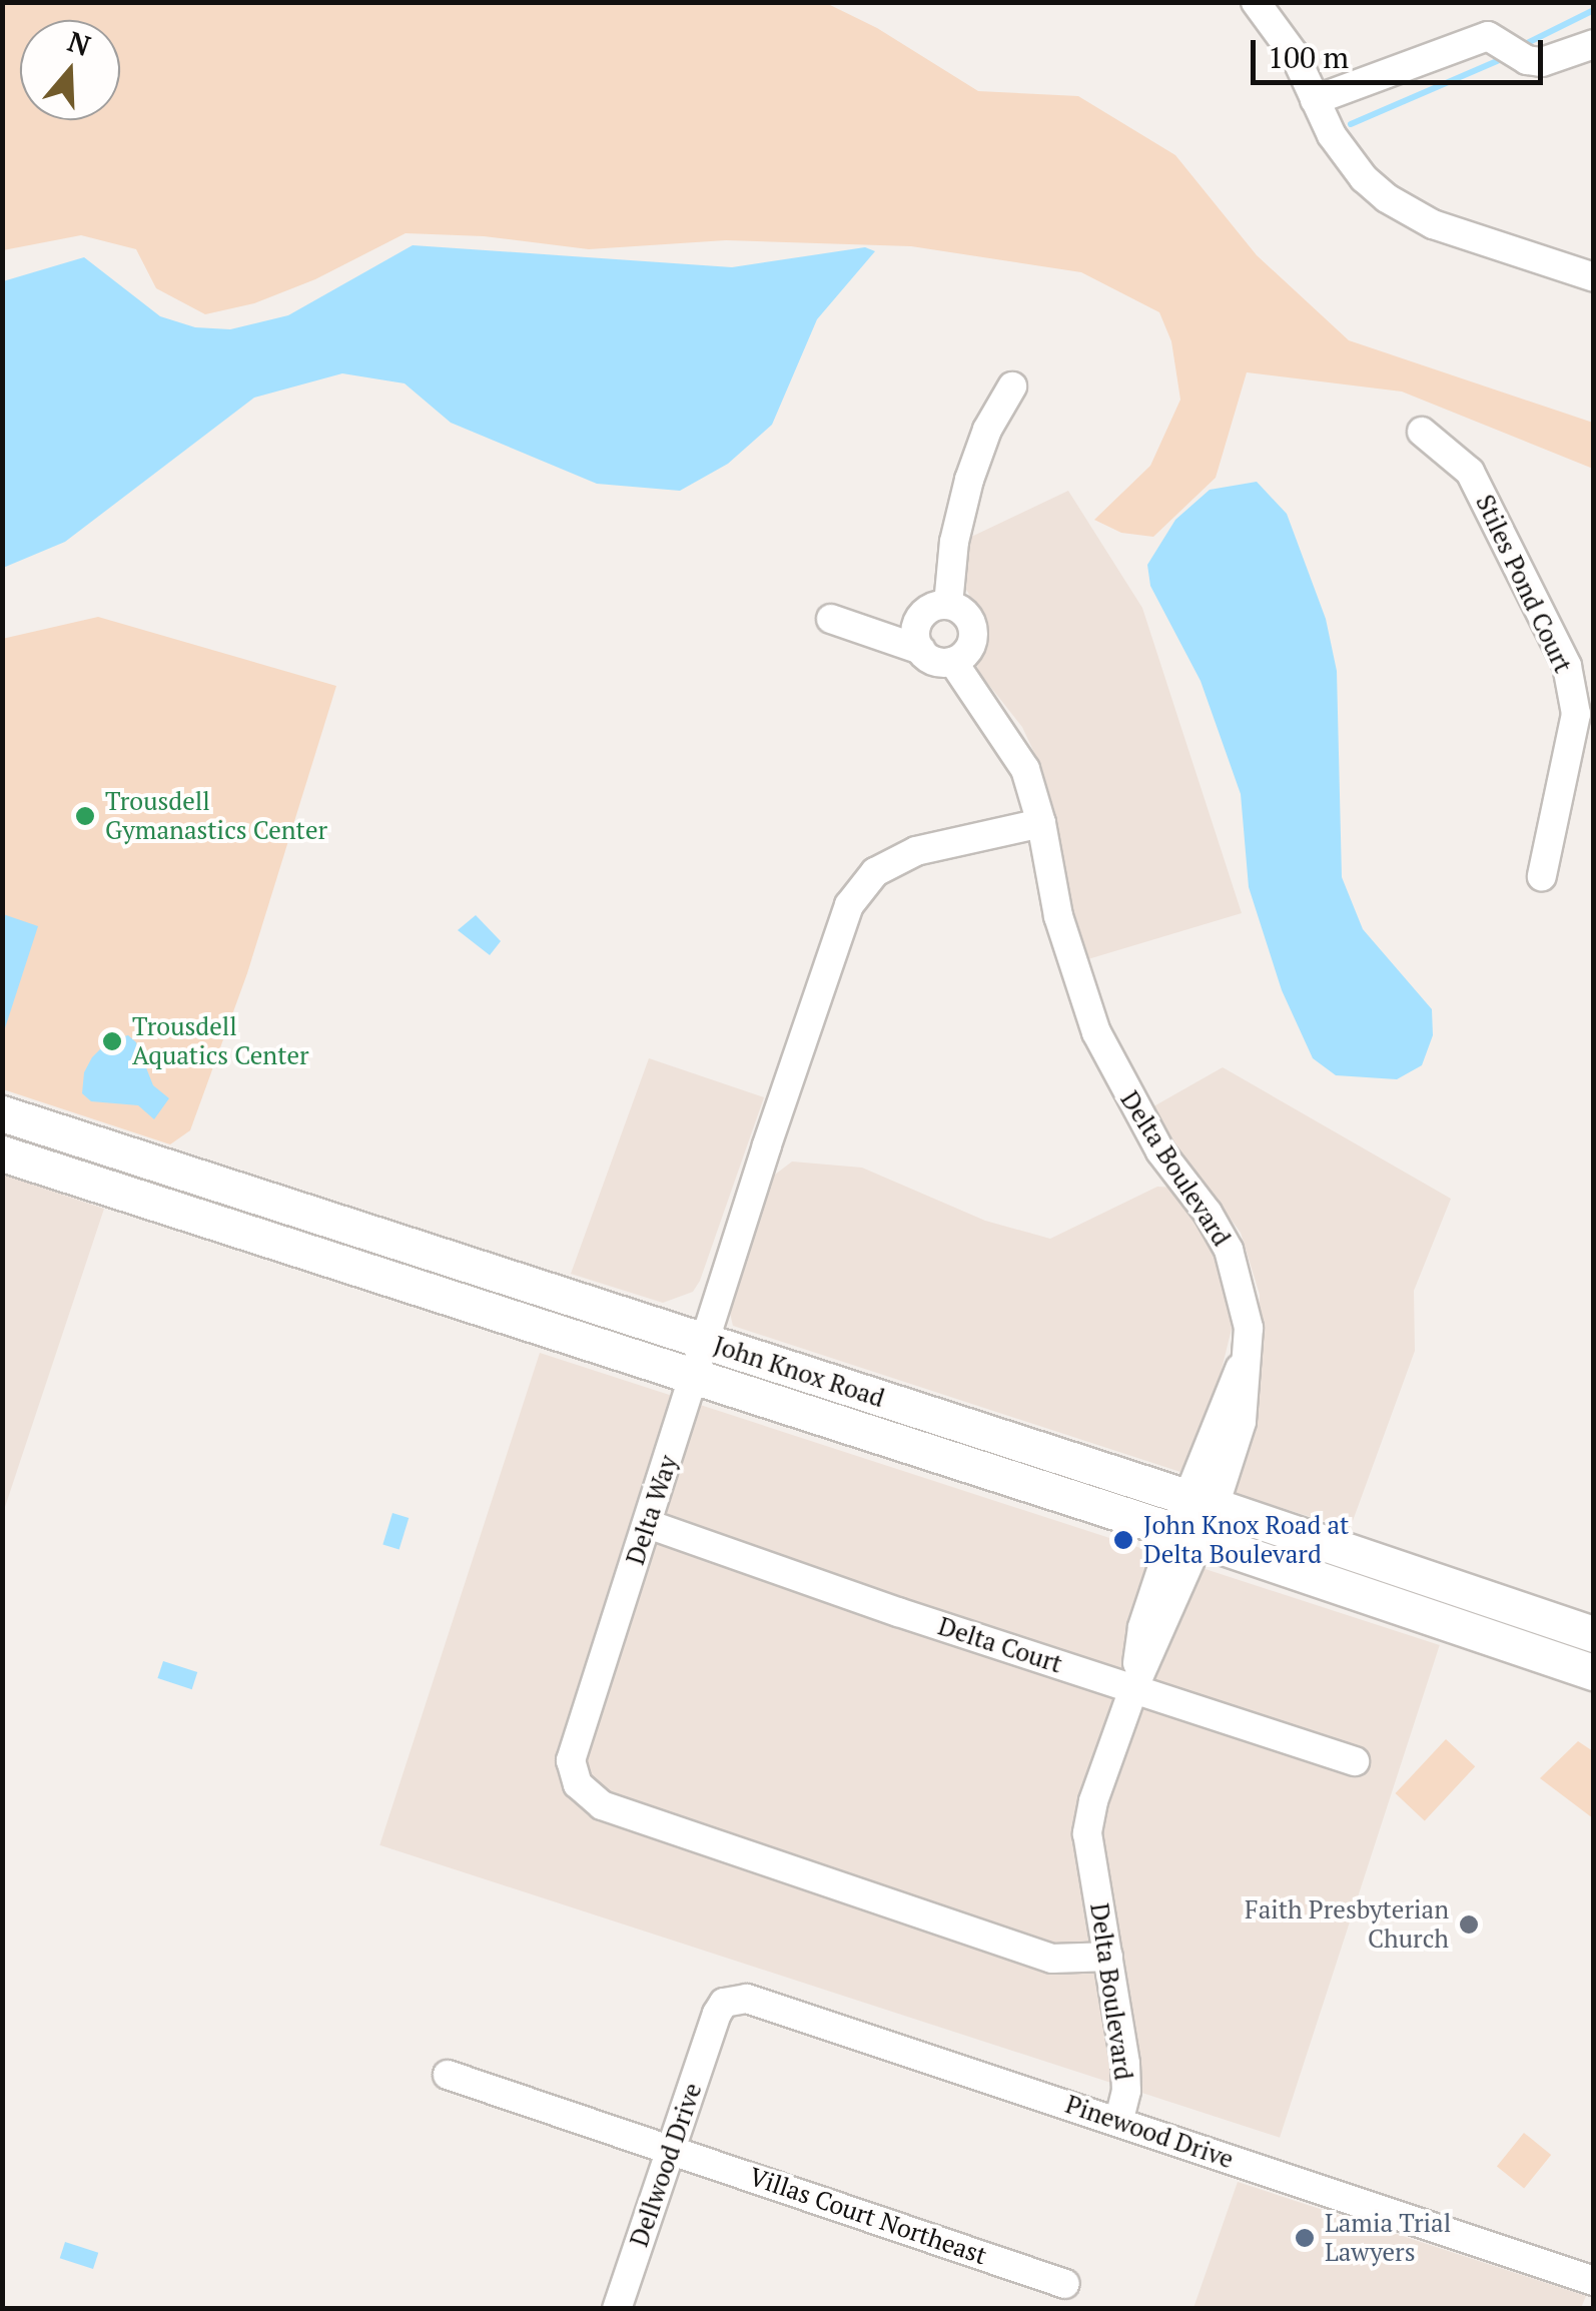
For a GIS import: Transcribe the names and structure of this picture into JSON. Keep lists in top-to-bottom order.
{
  "streets": {
    "main road": ["John Knox Road"],
    "street": [
      "Stiles Pond Court",
      "Delta Boulevard",
      "Delta Way",
      "Delta Court",
      "Pinewood Drive",
      "Dellwood Drive",
      "Villas Court Northeast"
    ]
  },
  "crossings": [
    ["Delta Boulevard", "John Knox Road"],
    ["Delta Boulevard", "Delta Way"],
    ["Delta Boulevard", "Delta Court"],
    ["Delta Boulevard", "Pinewood Drive"],
    ["John Knox Road", "Delta Way"],
    ["Delta Way", "Delta Court"],
    ["Pinewood Drive", "Dellwood Drive"],
    ["Dellwood Drive", "Villas Court Northeast"]
  ],
  "places": [
    "Trousdell Gymanastics Center",
    "Trousdell Aquatics Center",
    "John Knox Road at Delta Boulevard",
    "Faith Presbyterian Church",
    "Lamia Trial Lawyers"
  ],
  "scale_bar": "100 m",
  "north": "top"
}
